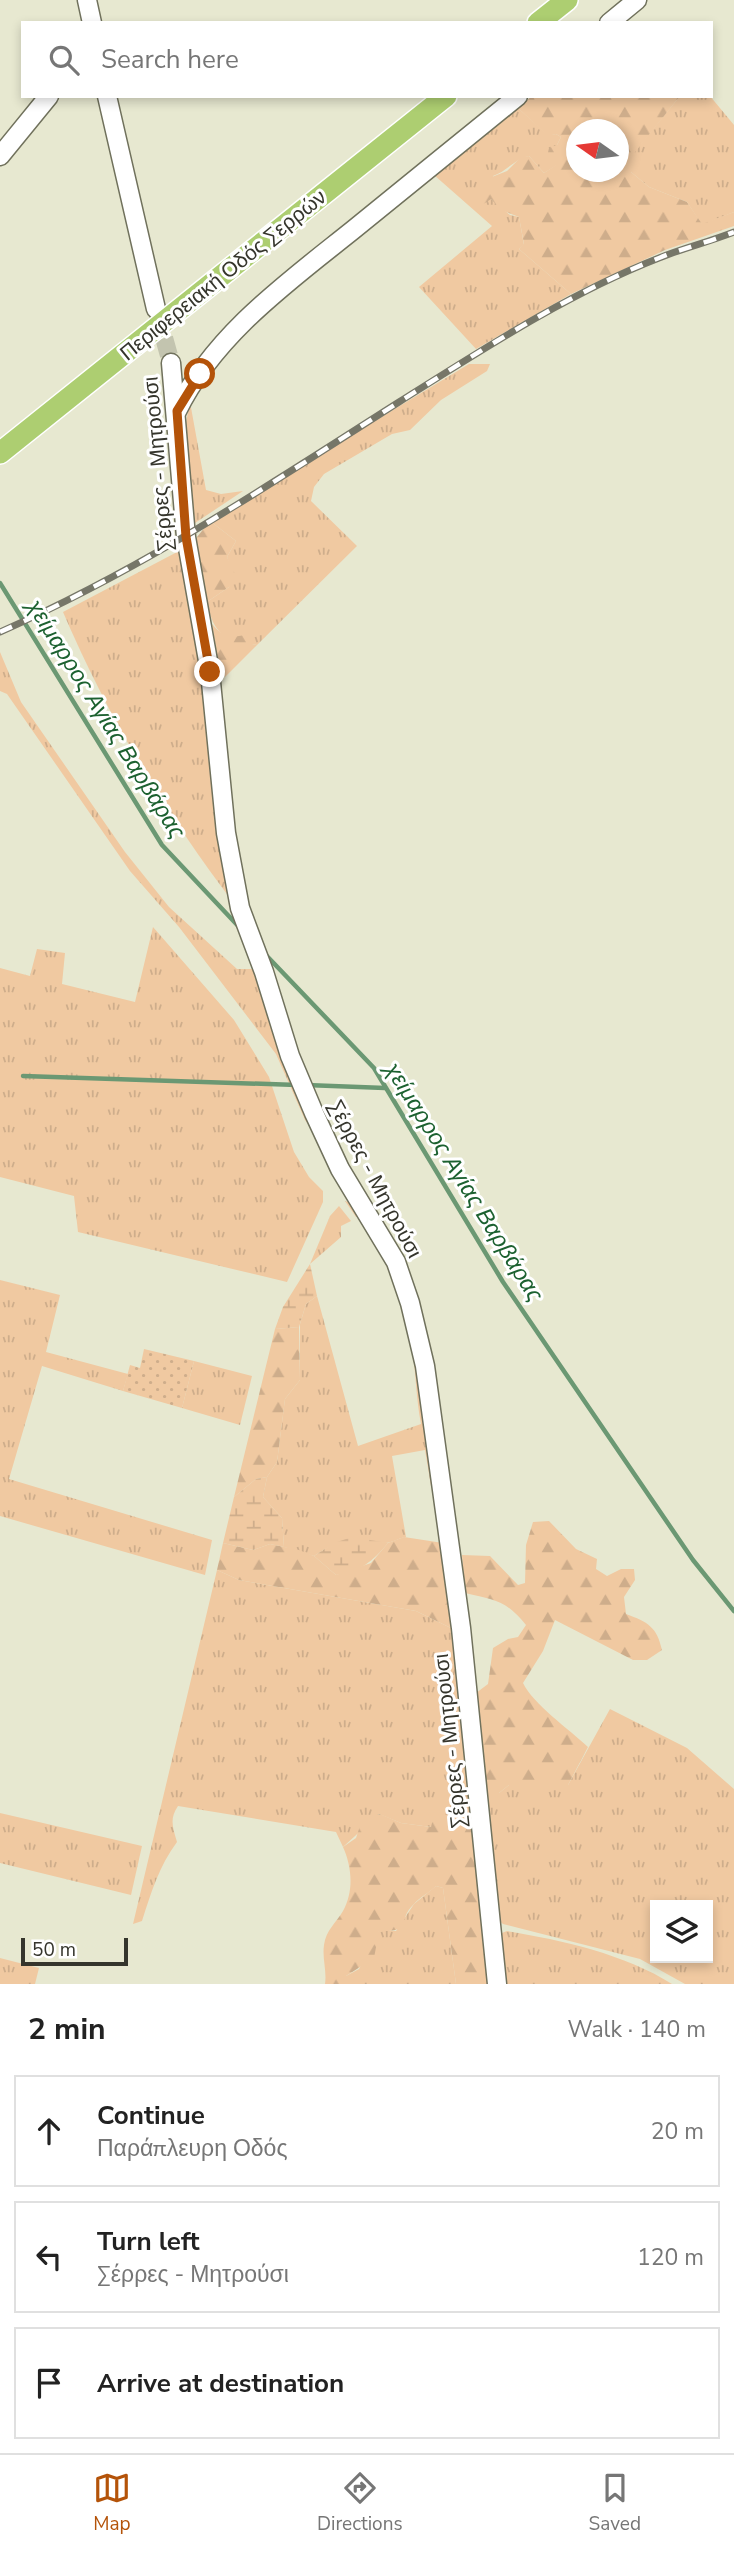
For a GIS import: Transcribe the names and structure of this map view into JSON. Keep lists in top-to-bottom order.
{
  "streets": {
    "main road": ["Περιφερειακή Οδός Σερρών"],
    "street": ["Σέρρες - Μητρούσι"]
  },
  "water": ["χείμαρρος Αγίας Βαρβάρας"],
  "scale_bar": "50 m",
  "north": "left",
  "page": {
    "search": "Search here",
    "scale": "50 m",
    "heading": ["2 min", "Walk · 140 m"],
    "list": [
      ["Continue", "Παράπλευρη Οδός", "20 m"],
      ["Turn left", "Σέρρες - Μητρούσι", "120 m"],
      "Arrive at destination"
    ],
    "nav": ["Map", "Directions", "Saved"]
  }
}
